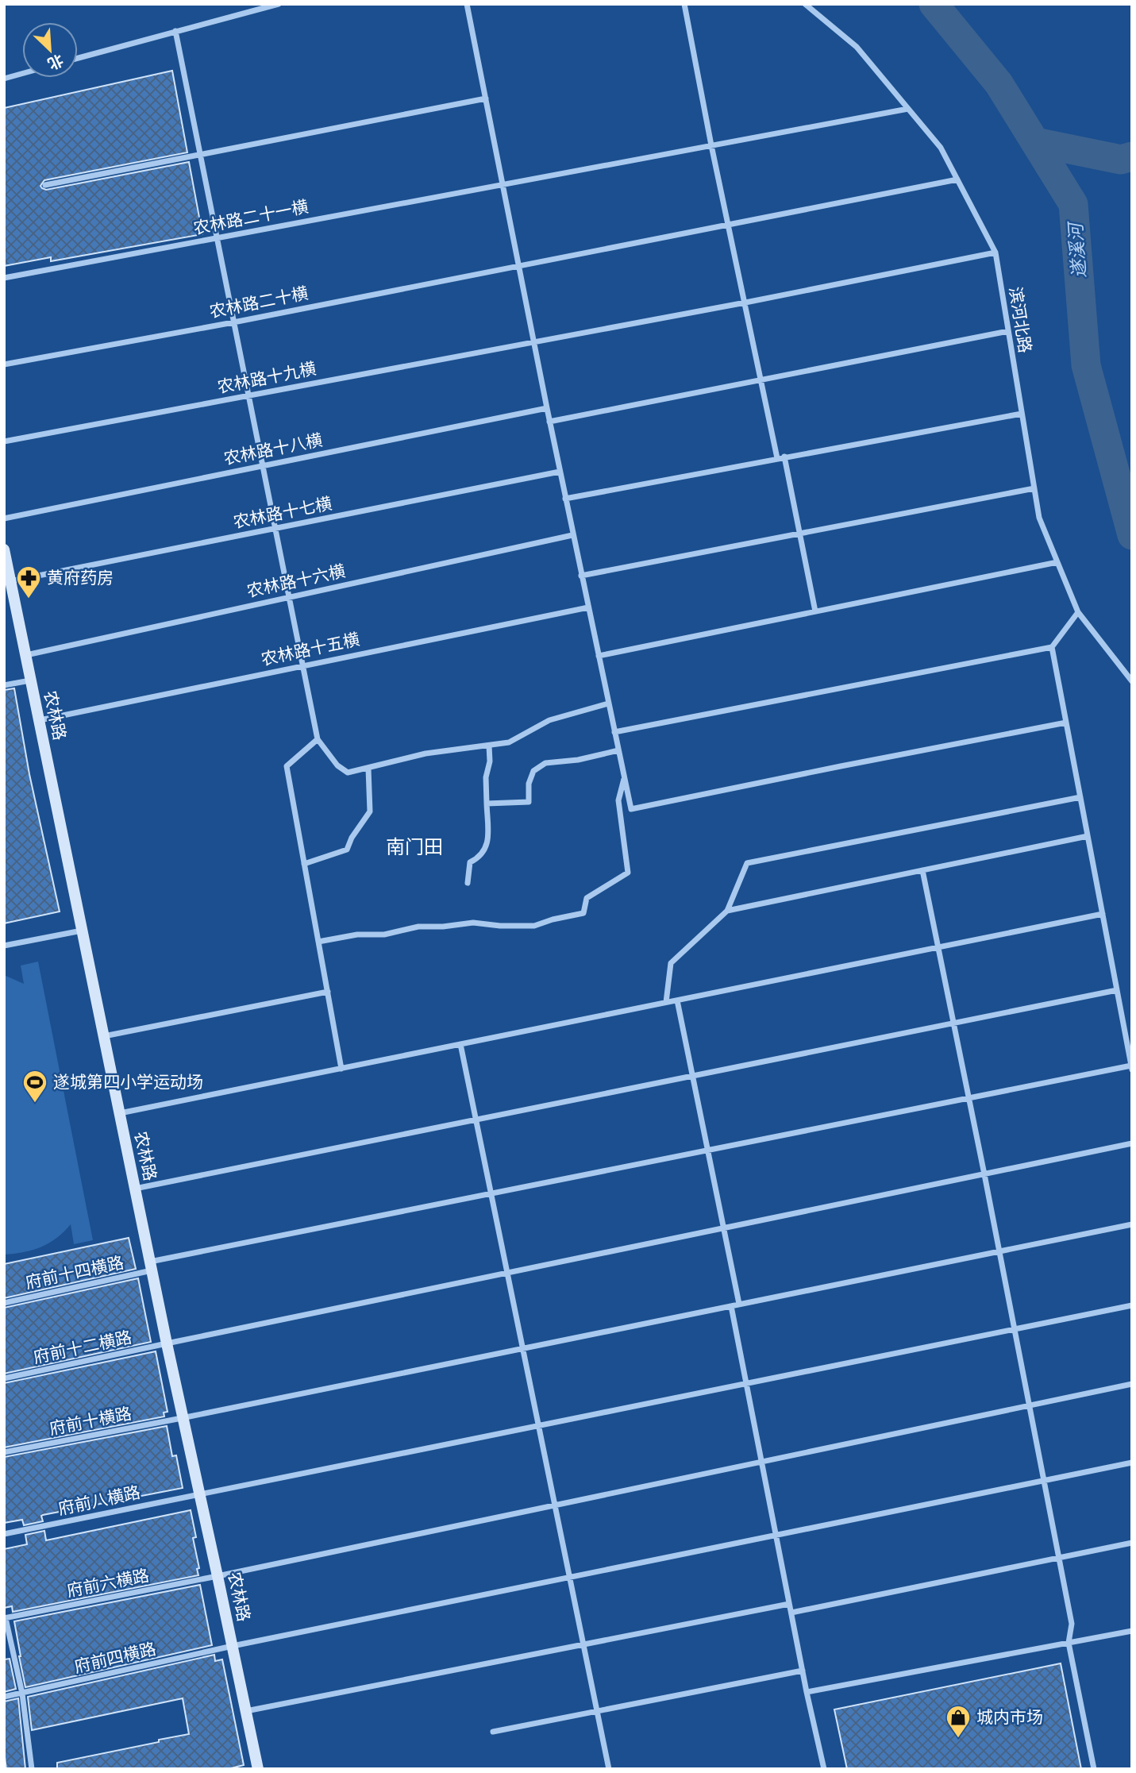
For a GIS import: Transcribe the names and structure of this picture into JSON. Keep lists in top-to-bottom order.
{
  "streets": {
    "street": [
      "农林路二十一横",
      "农林路二十横",
      "滨河北路",
      "农林路十九横",
      "农林路十八横",
      "农林路十七横",
      "农林路十六横",
      "农林路十五横",
      "农林路",
      "府前十四横路",
      "府前十二横路",
      "府前十横路",
      "府前八横路",
      "府前六横路",
      "府前四横路"
    ]
  },
  "crossings": [
    ["农林路二十一横", "滨河北路"],
    ["农林路二十横", "滨河北路"],
    ["滨河北路", "农林路十九横"],
    ["农林路十七横", "农林路"],
    ["农林路十六横", "农林路"],
    ["农林路十五横", "农林路"],
    ["农林路", "府前十四横路"],
    ["农林路", "府前十二横路"],
    ["农林路", "府前十横路"],
    ["农林路", "府前八横路"],
    ["农林路", "府前六横路"],
    ["农林路", "府前四横路"]
  ],
  "districts": ["南门田"],
  "water": ["遂溪河"],
  "places": {
    "pharmacy": ["黄府药房"],
    "sports": ["遂城第四小学运动场"],
    "shop": ["城内市场"]
  },
  "north": "bottom right"
}
